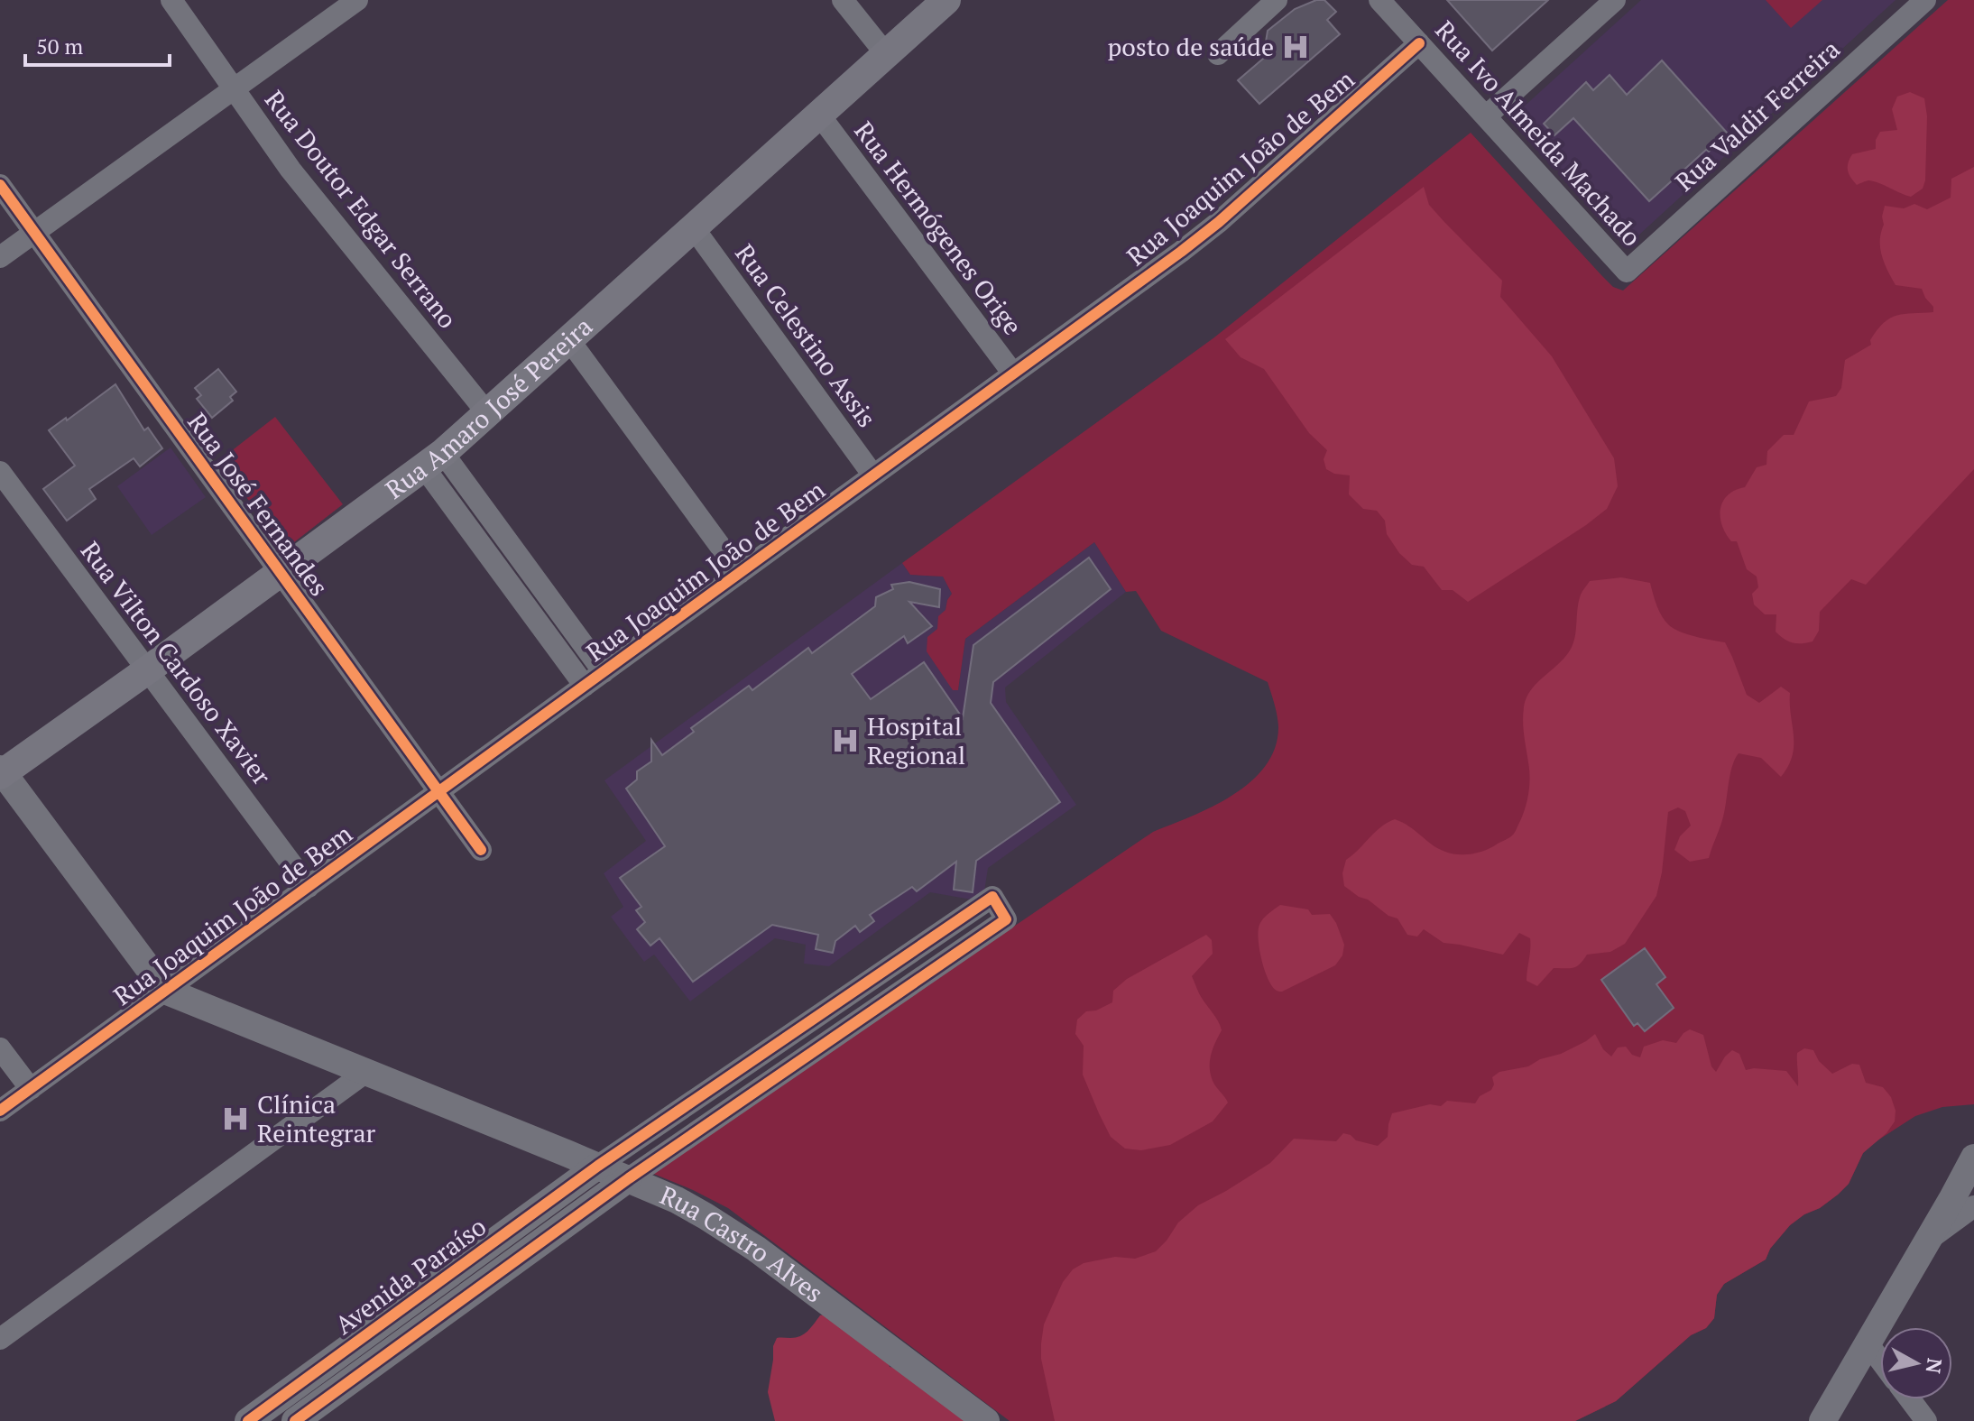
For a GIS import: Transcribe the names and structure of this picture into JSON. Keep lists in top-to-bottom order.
{
  "streets": {
    "main road": ["Rua Amaro José Pereira"],
    "street": [
      "Rua Valdir Ferreira",
      "Rua Ivo Almeida Machado",
      "Rua Joaquim João de Bem",
      "Rua Doutor Edgar Serrano",
      "Rua Hermógenes Orige",
      "Rua Celestino Assis",
      "Rua José Fernandes",
      "Rua Vilton Cardoso Xavier",
      "Rua Castro Alves",
      "Avenida Paraíso"
    ]
  },
  "crossings": [
    ["Rua Valdir Ferreira", "Rua Ivo Almeida Machado"],
    ["Rua Ivo Almeida Machado", "Rua Joaquim João de Bem"],
    ["Rua Joaquim João de Bem", "Rua Hermógenes Orige"],
    ["Rua Joaquim João de Bem", "Rua Celestino Assis"],
    ["Rua Joaquim João de Bem", "Rua José Fernandes"],
    ["Rua Joaquim João de Bem", "Rua Vilton Cardoso Xavier"],
    ["Rua Joaquim João de Bem", "Rua Castro Alves"],
    ["Rua Doutor Edgar Serrano", "Rua Amaro José Pereira"],
    ["Rua Hermógenes Orige", "Rua Amaro José Pereira"],
    ["Rua Celestino Assis", "Rua Amaro José Pereira"],
    ["Rua Amaro José Pereira", "Rua José Fernandes"],
    ["Rua Amaro José Pereira", "Rua Vilton Cardoso Xavier"],
    ["Rua Castro Alves", "Avenida Paraíso"]
  ],
  "places": {
    "hospital": ["posto de saúde", "Hospital Regional", "Clínica Reintegrar"]
  },
  "scale_bar": "50 m",
  "north": "right"
}
